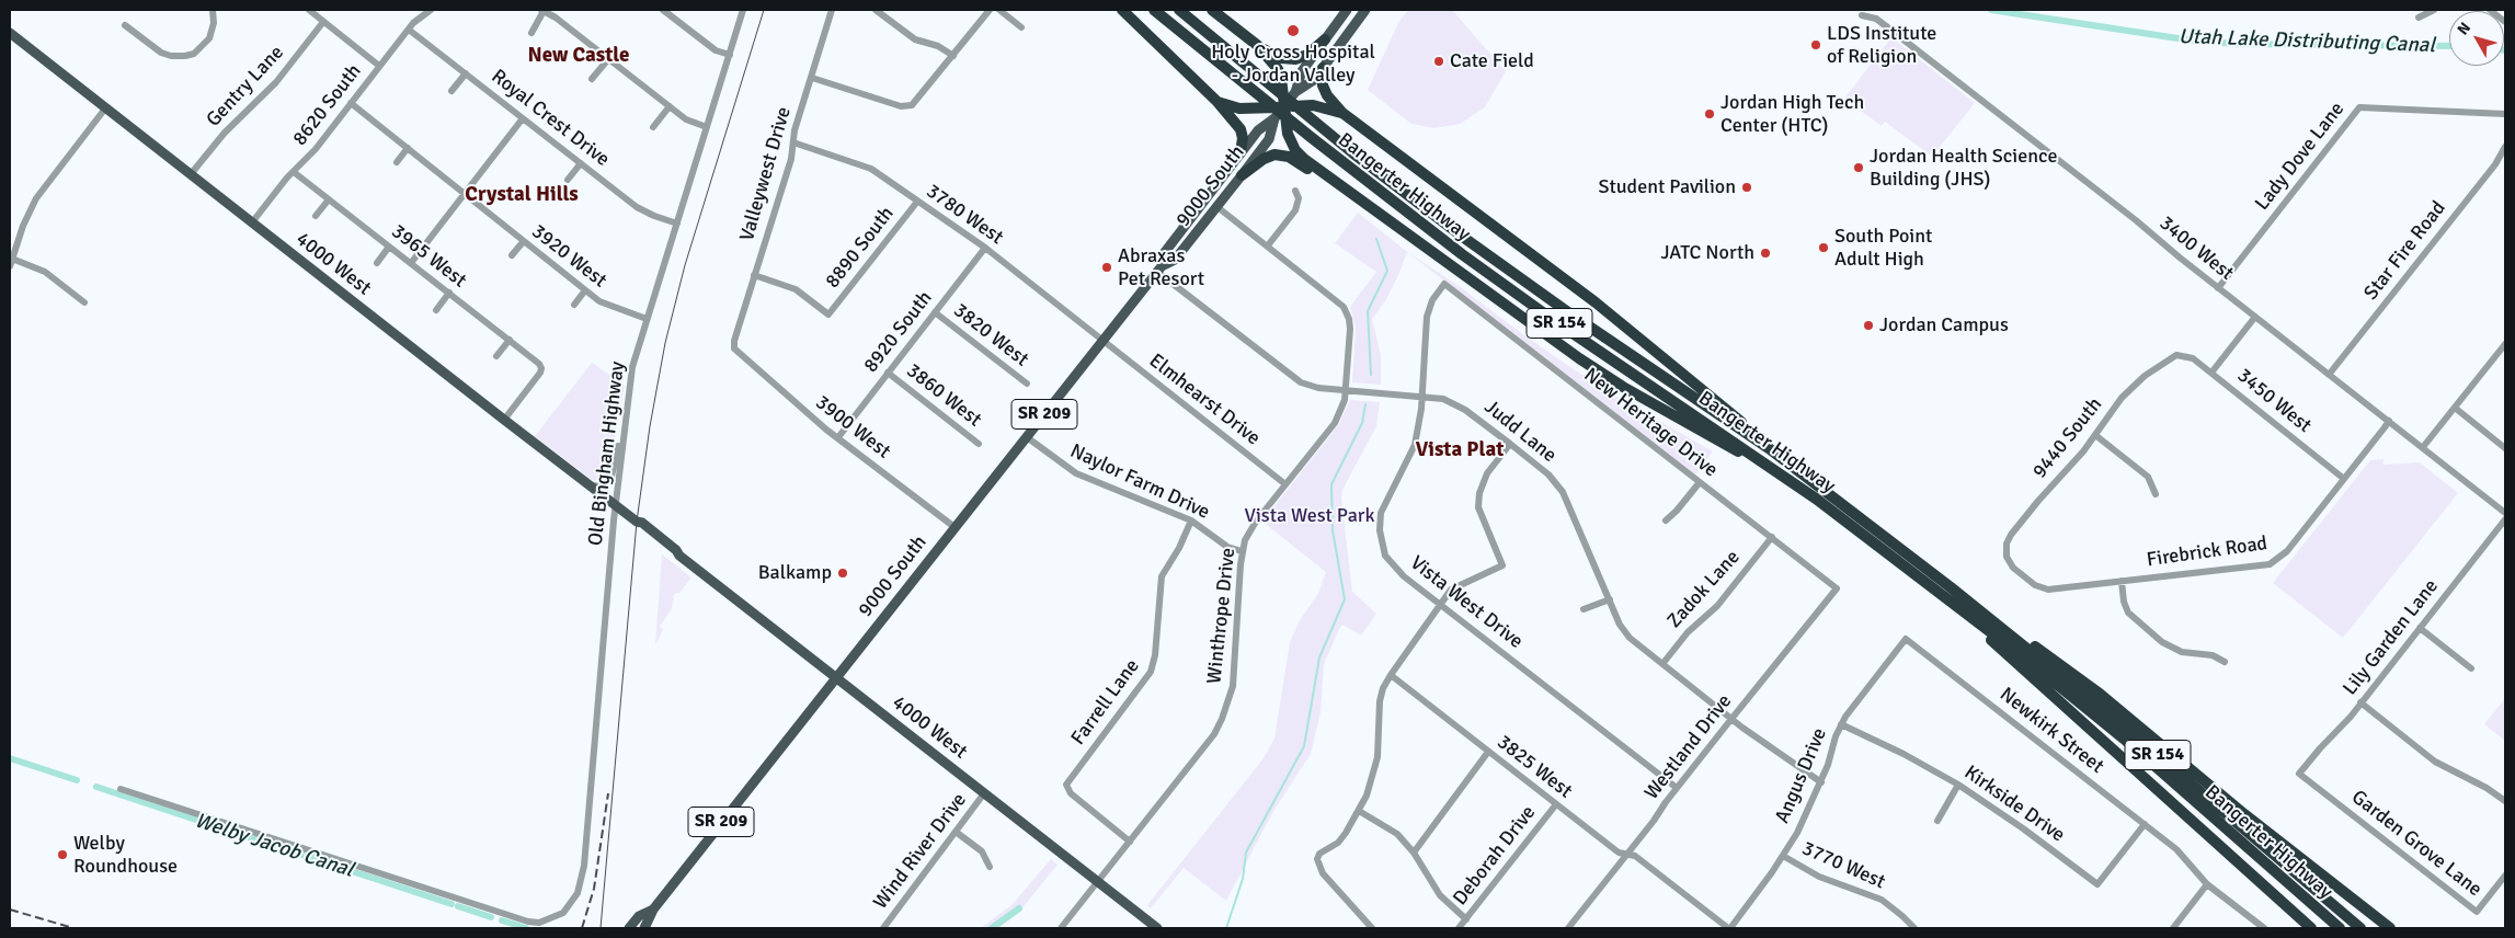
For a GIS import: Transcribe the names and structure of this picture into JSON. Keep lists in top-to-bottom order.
{
  "streets": {
    "highway": ["Bangerter Highway", "SR 154"],
    "main road": ["9000 South", "4000 West", "SR 209"],
    "street": [
      "Gentry Lane",
      "8620 South",
      "Royal Crest Drive",
      "Lady Dove Lane",
      "Valleywest Drive",
      "3780 West",
      "8890 South",
      "3400 West",
      "Star Fire Road",
      "3965 West",
      "3920 West",
      "8920 South",
      "3820 West",
      "3860 West",
      "Elmhearst Drive",
      "3450 West",
      "New Heritage Drive",
      "3900 West",
      "Judd Lane",
      "9440 South",
      "Old Bingham Highway",
      "Naylor Farm Drive",
      "Firebrick Road",
      "Zadok Lane",
      "Vista West Drive",
      "Winthrope Drive",
      "Lily Garden Lane",
      "Farrell Lane",
      "Newkirk Street",
      "Westland Drive",
      "3825 West",
      "Angus Drive",
      "Kirkside Drive",
      "Garden Grove Lane",
      "Wind River Drive",
      "Deborah Drive",
      "3770 West"
    ]
  },
  "crossings": [
    ["Gentry Lane", "4000 West"],
    ["8620 South", "Royal Crest Drive"],
    ["8620 South", "3965 West"],
    ["8620 South", "3920 West"],
    ["8620 South", "4000 West"],
    ["Royal Crest Drive", "Old Bingham Highway"],
    ["Lady Dove Lane", "3400 West"],
    ["Valleywest Drive", "3780 West"],
    ["Valleywest Drive", "8890 South"],
    ["Valleywest Drive", "3900 West"],
    ["9000 South", "3780 West"],
    ["9000 South", "4000 West"],
    ["9000 South", "Elmhearst Drive"],
    ["9000 South", "3900 West"],
    ["9000 South", "Judd Lane"],
    ["9000 South", "Naylor Farm Drive"],
    ["9000 South", "Winthrope Drive"],
    ["3780 West", "8890 South"],
    ["3780 West", "8920 South"],
    ["3780 West", "Elmhearst Drive"],
    ["3400 West", "Star Fire Road"],
    ["3400 West", "Firebrick Road"],
    ["3965 West", "4000 West"],
    ["3920 West", "Old Bingham Highway"],
    ["4000 West", "Old Bingham Highway"],
    ["4000 West", "Winthrope Drive"],
    ["4000 West", "Wind River Drive"],
    ["8920 South", "3820 West"],
    ["8920 South", "3860 West"],
    ["8920 South", "3900 West"],
    ["Elmhearst Drive", "Winthrope Drive"],
    ["3450 West", "9440 South"],
    ["3450 West", "Firebrick Road"],
    ["New Heritage Drive", "Zadok Lane"],
    ["New Heritage Drive", "Vista West Drive"],
    ["New Heritage Drive", "Westland Drive"],
    ["Judd Lane", "Zadok Lane"],
    ["Judd Lane", "Vista West Drive"],
    ["Judd Lane", "Winthrope Drive"],
    ["Judd Lane", "Westland Drive"],
    ["Judd Lane", "Angus Drive"],
    ["9440 South", "Firebrick Road"],
    ["Naylor Farm Drive", "Winthrope Drive"],
    ["Naylor Farm Drive", "Farrell Lane"],
    ["Vista West Drive", "Westland Drive"],
    ["Winthrope Drive", "Farrell Lane"],
    ["Lily Garden Lane", "Garden Grove Lane"],
    ["Newkirk Street", "Angus Drive"],
    ["Newkirk Street", "Kirkside Drive"],
    ["Westland Drive", "3825 West"],
    ["3825 West", "Angus Drive"],
    ["3825 West", "Deborah Drive"],
    ["Angus Drive", "Kirkside Drive"],
    ["Angus Drive", "3770 West"]
  ],
  "districts": ["New Castle", "Crystal Hills", "Vista Plat"],
  "water": ["Utah Lake Distributing Canal", "Welby Jacob Canal"],
  "parks": ["Vista West Park"],
  "places": [
    "Holy Cross Hospital - Jordan Valley",
    "LDS Institute of Religion",
    "Cate Field",
    "Jordan High Tech Center (HTC)",
    "Jordan Health Science Building (JHS)",
    "Student Pavilion",
    "South Point Adult High",
    "JATC North",
    "Abraxas Pet Resort",
    "Jordan Campus",
    "Balkamp",
    "Welby Roundhouse"
  ],
  "north": "top left"
}
